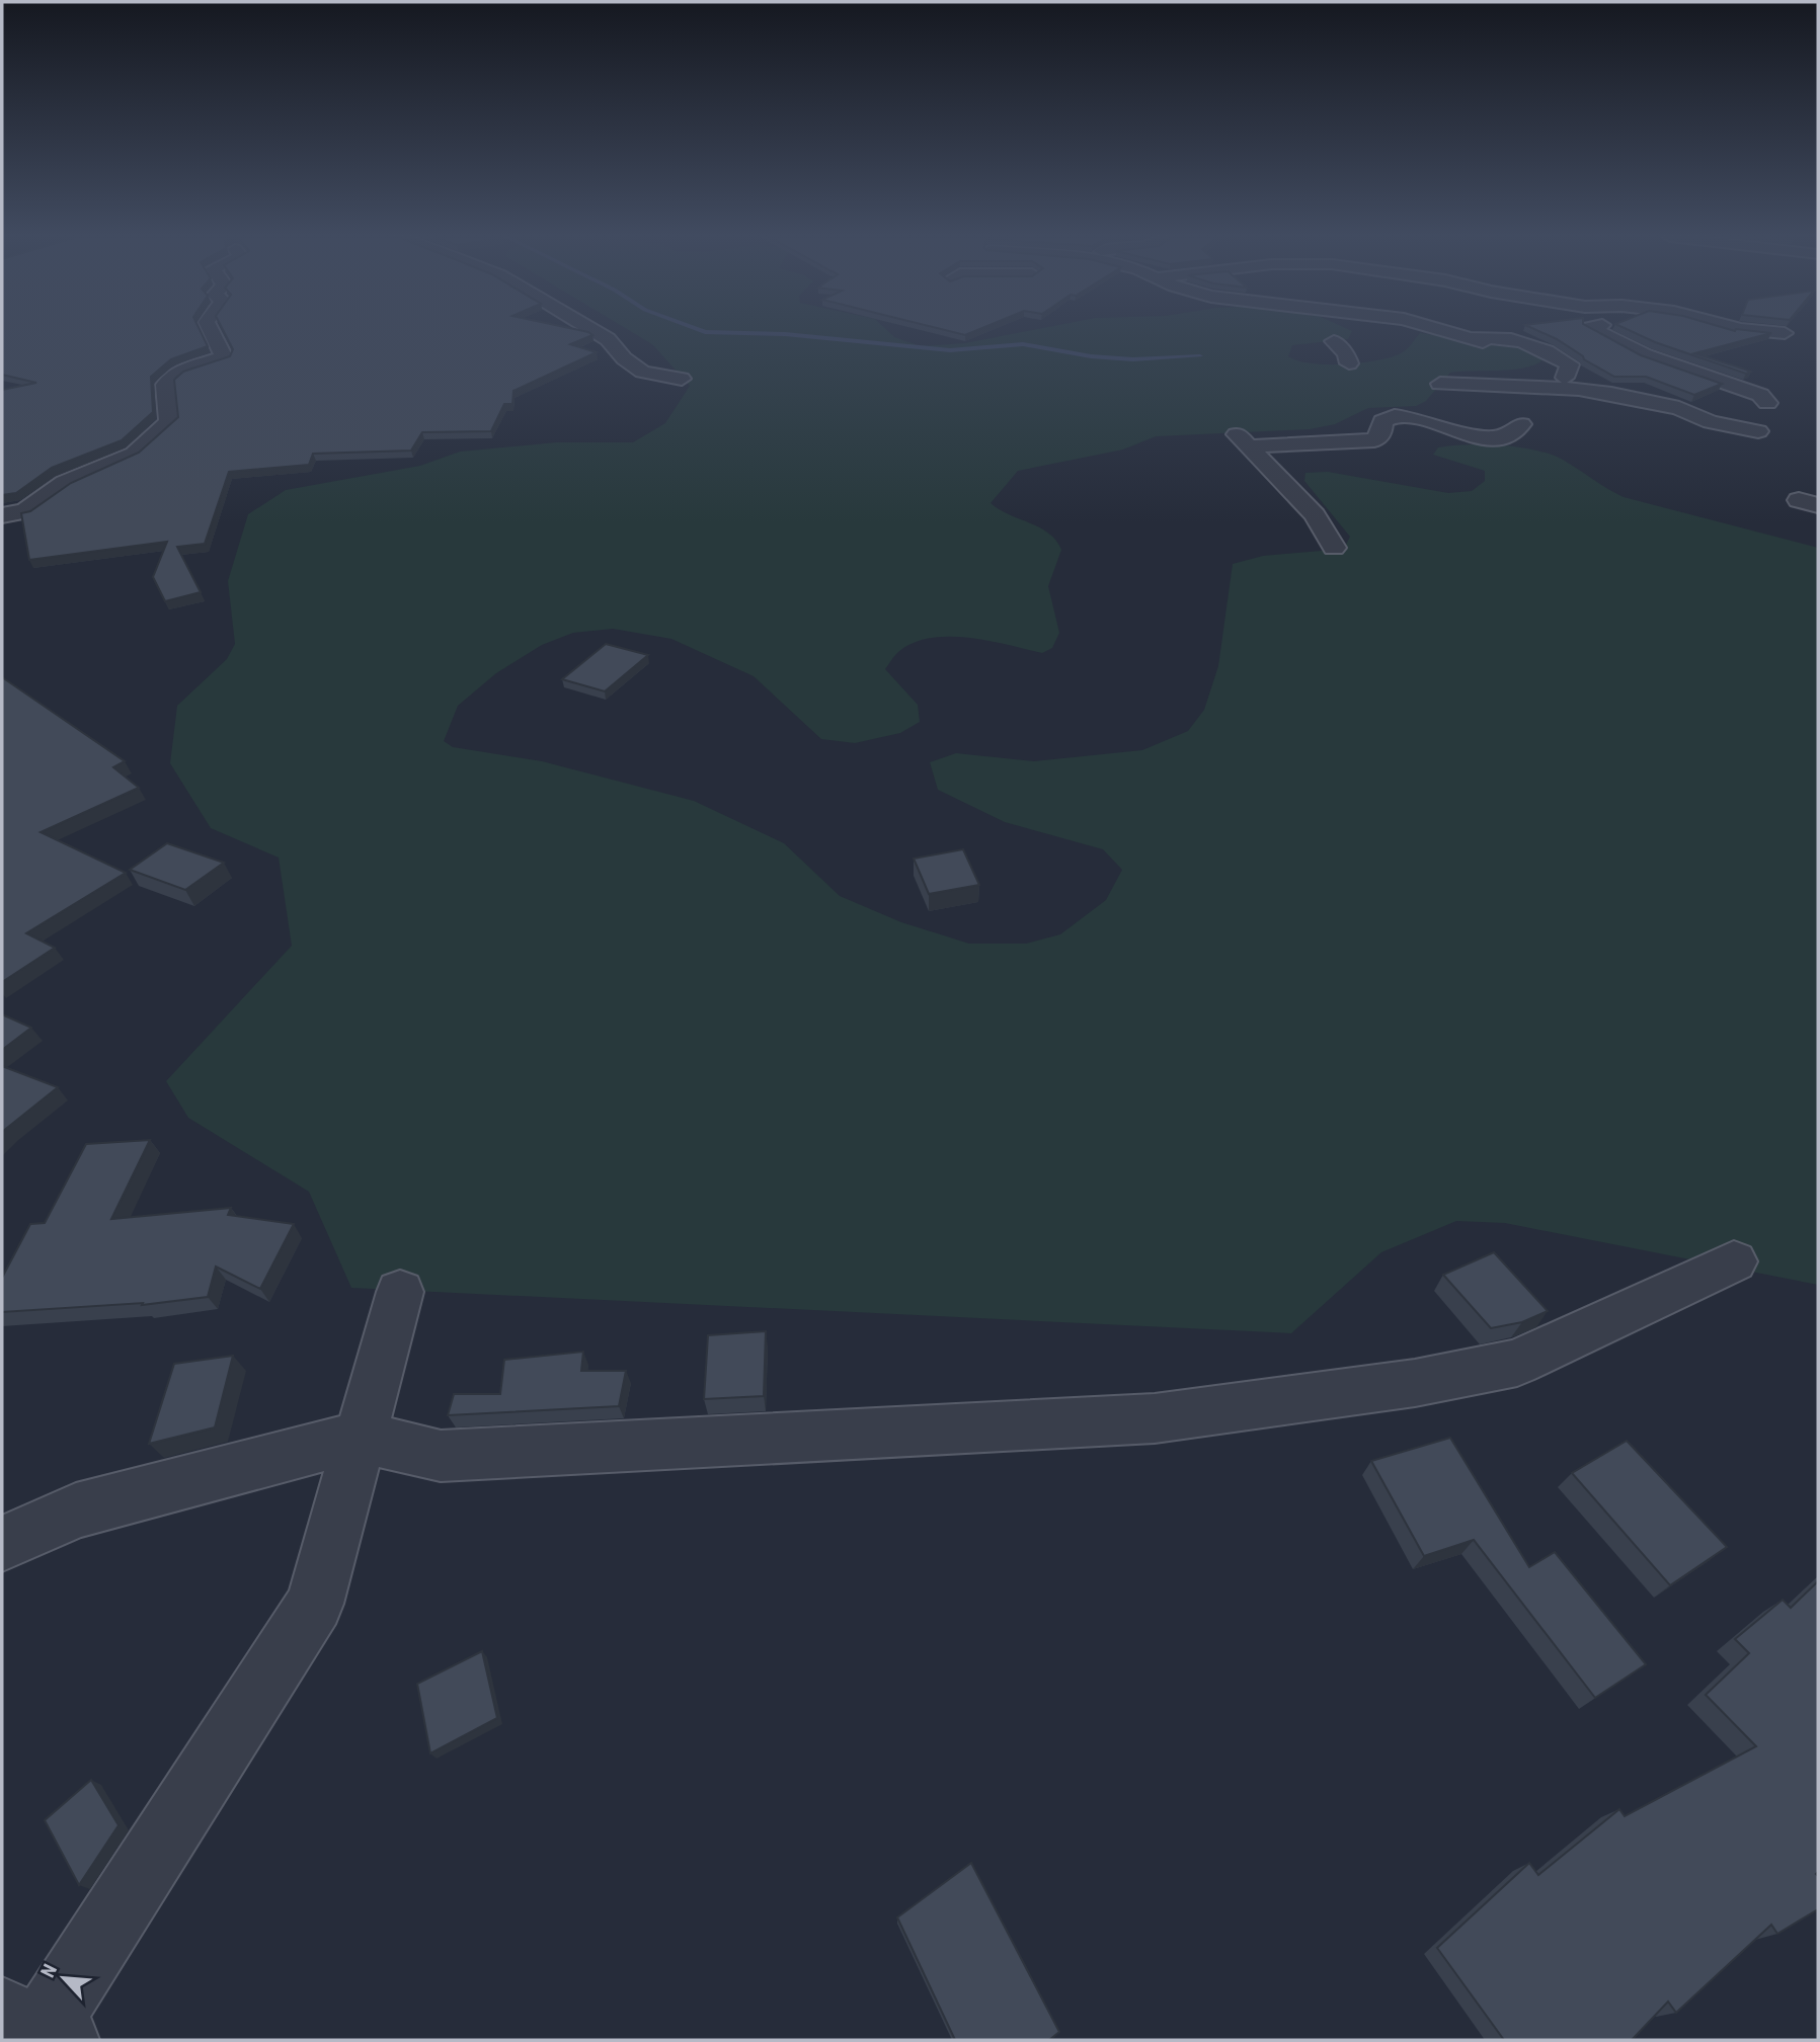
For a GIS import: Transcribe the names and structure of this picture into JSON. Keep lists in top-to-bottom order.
{
  "north": "top left"
}
